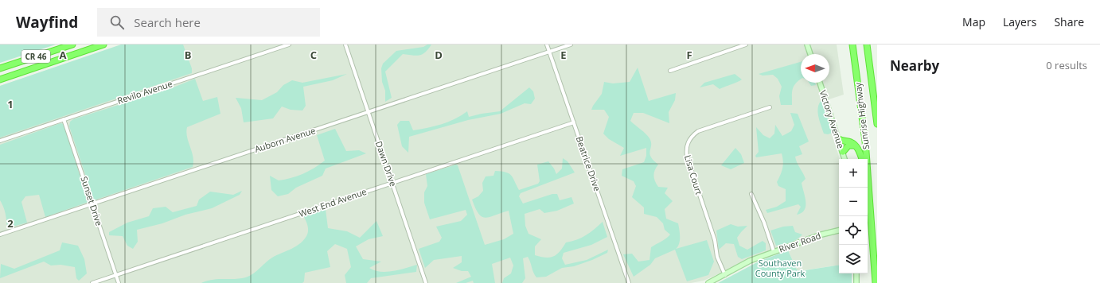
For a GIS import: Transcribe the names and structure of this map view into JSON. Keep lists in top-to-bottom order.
{
  "streets": {
    "highway": ["CR 46", "Sunrise Highway"],
    "street": [
      "Revilo Avenue",
      "Victory Avenue",
      "Auborn Avenue",
      "Dawn Drive",
      "Beatrice Drive",
      "Lisa Court",
      "Sunset Drive",
      "West End Avenue",
      "River Road"
    ]
  },
  "crossings": [
    ["Revilo Avenue", "Sunset Drive"],
    ["Auborn Avenue", "Dawn Drive"],
    ["Auborn Avenue", "Beatrice Drive"],
    ["Auborn Avenue", "Sunset Drive"],
    ["Dawn Drive", "West End Avenue"],
    ["Beatrice Drive", "West End Avenue"],
    ["Lisa Court", "River Road"],
    ["Sunset Drive", "West End Avenue"]
  ],
  "parks": ["Southaven County Park"],
  "north": "left",
  "page": {
    "header": "Wayfind",
    "search": "Search here",
    "nav": ["Map", "Layers", "Share"],
    "heading": ["Nearby", "0 results"],
    "map_buttons": ["+", "−"]
  },
  "grid": {
    "columns": [
      "A",
      "B",
      "C",
      "D",
      "E",
      "F"
    ],
    "rows": ["1", "2"]
  }
}
